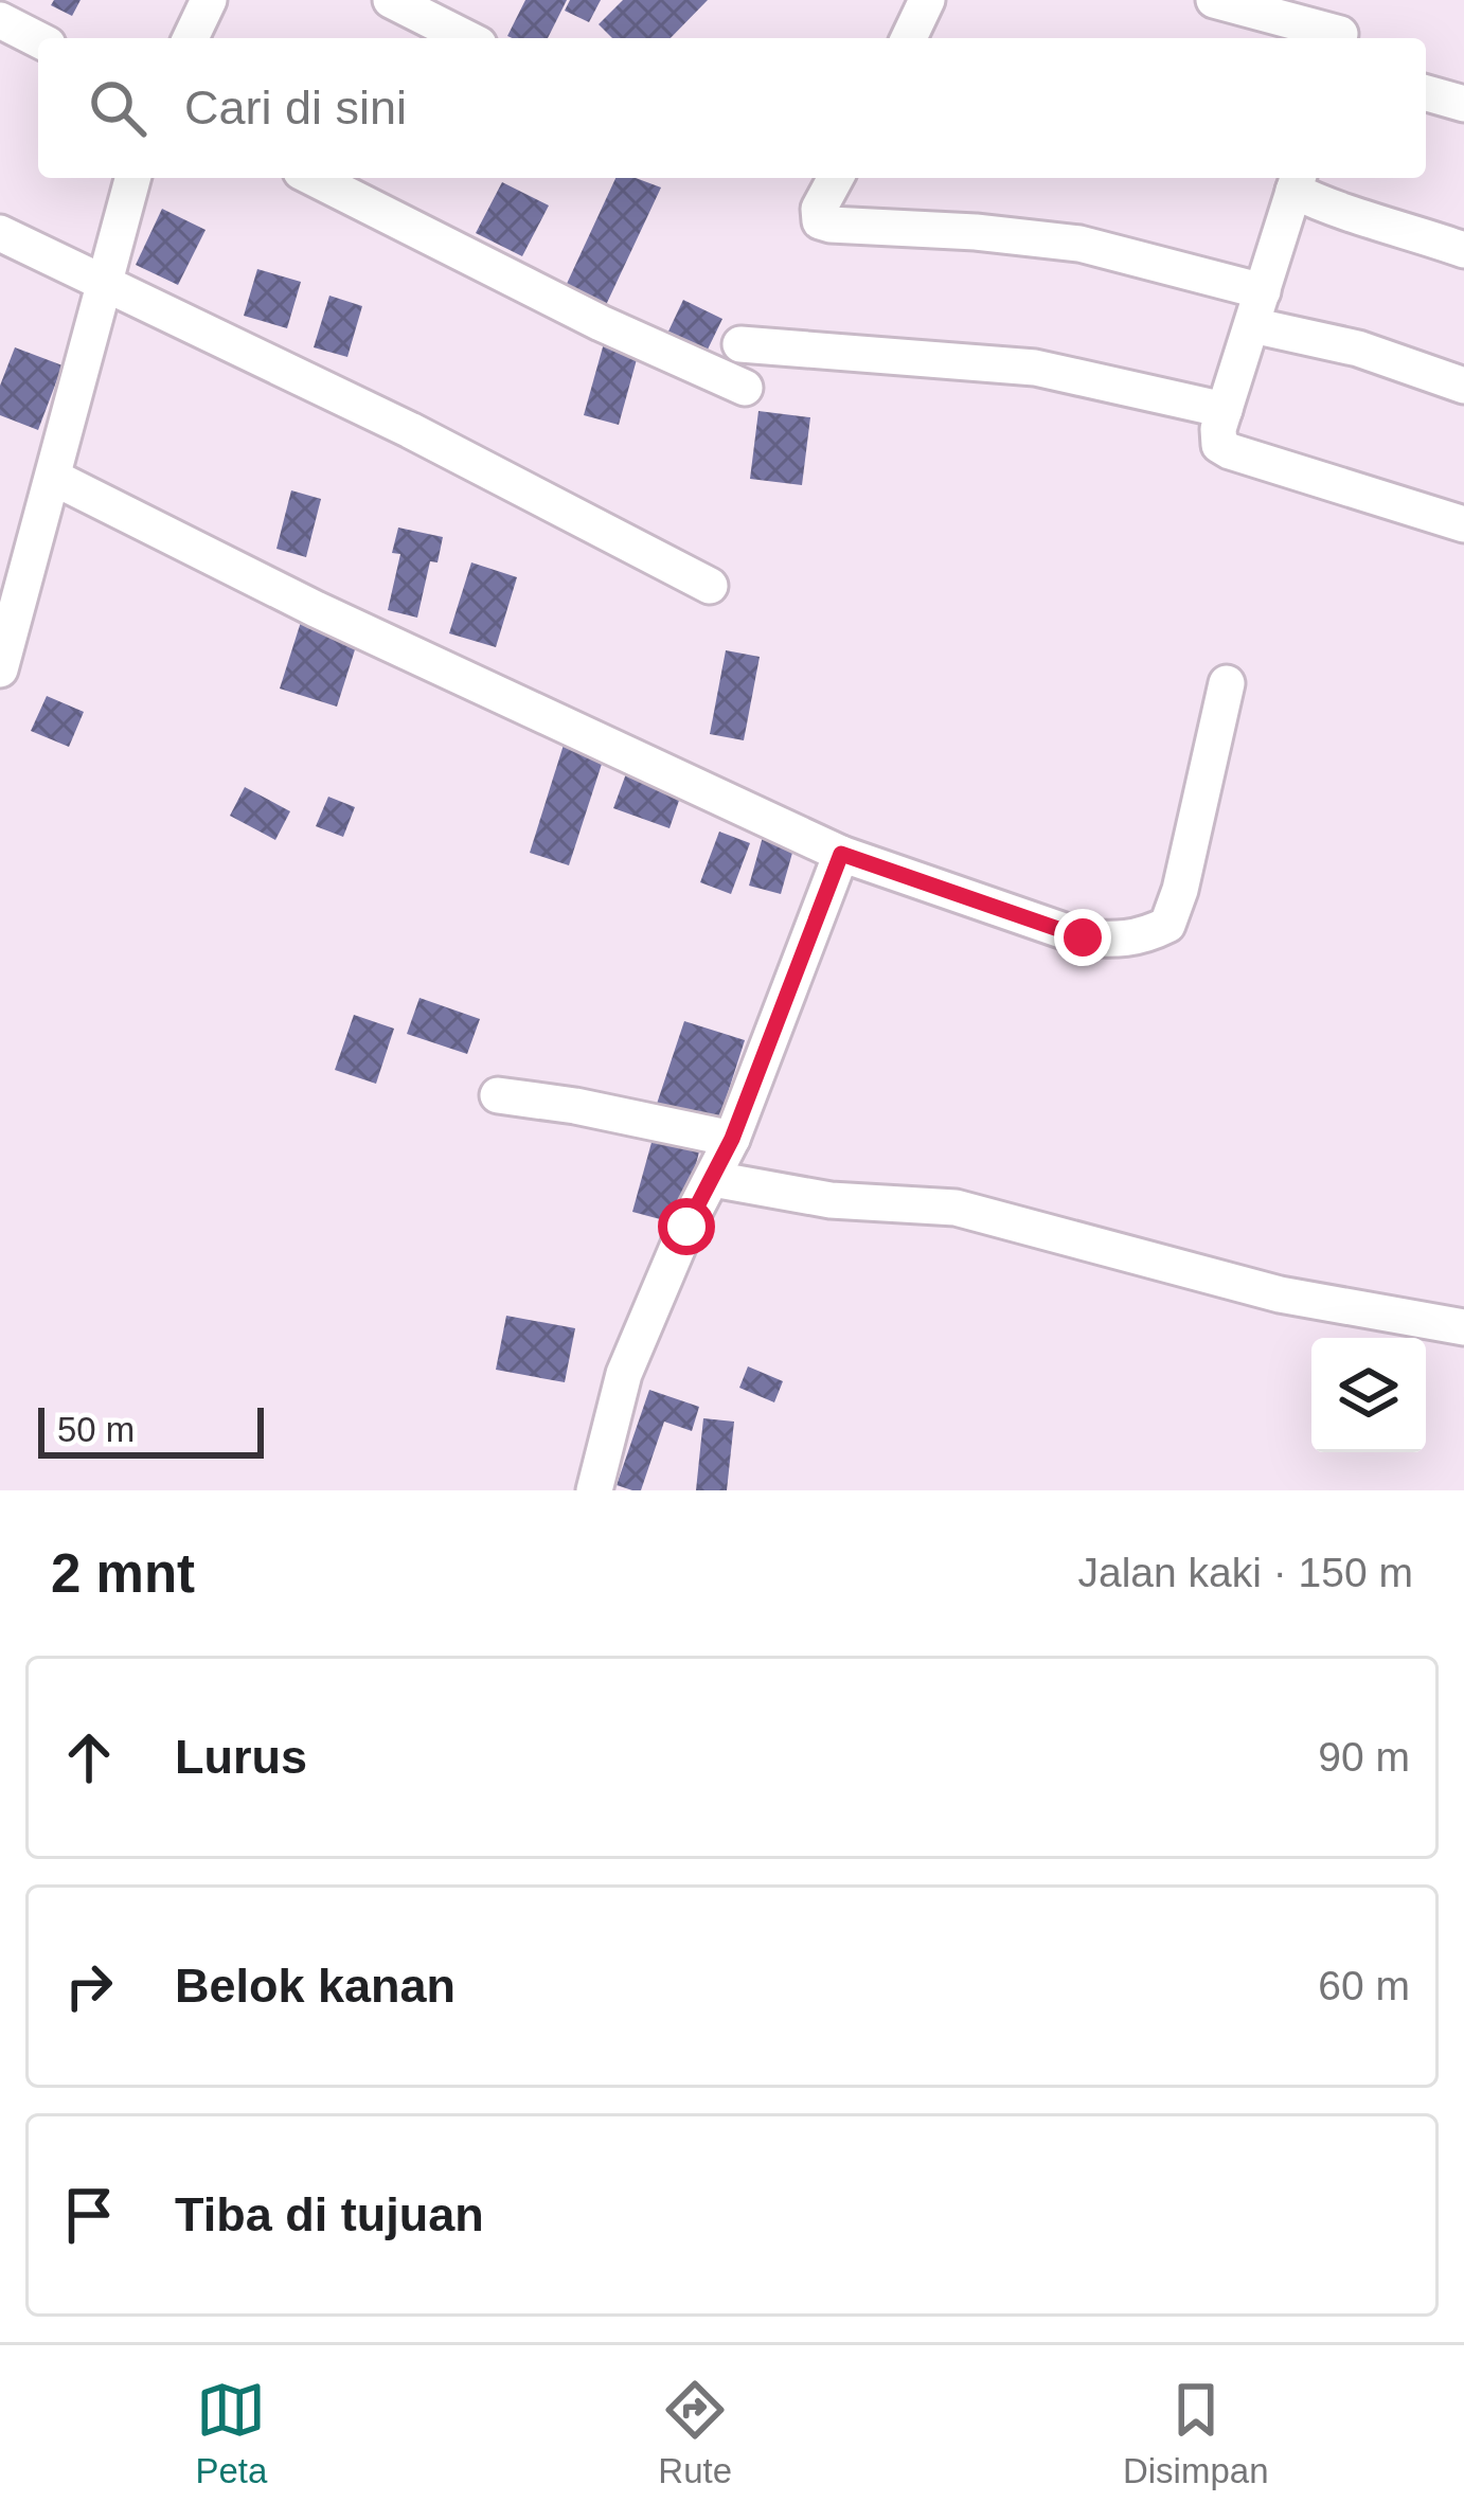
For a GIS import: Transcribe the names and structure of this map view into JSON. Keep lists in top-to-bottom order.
{
  "scale_bar": "50 m",
  "page": {
    "search": "Cari di sini",
    "scale": "50 m",
    "heading": ["2 mnt", "Jalan kaki · 150 m"],
    "list": [
      ["Lurus", "90 m"],
      ["Belok kanan", "60 m"],
      "Tiba di tujuan"
    ],
    "nav": ["Peta", "Rute", "Disimpan"]
  }
}
